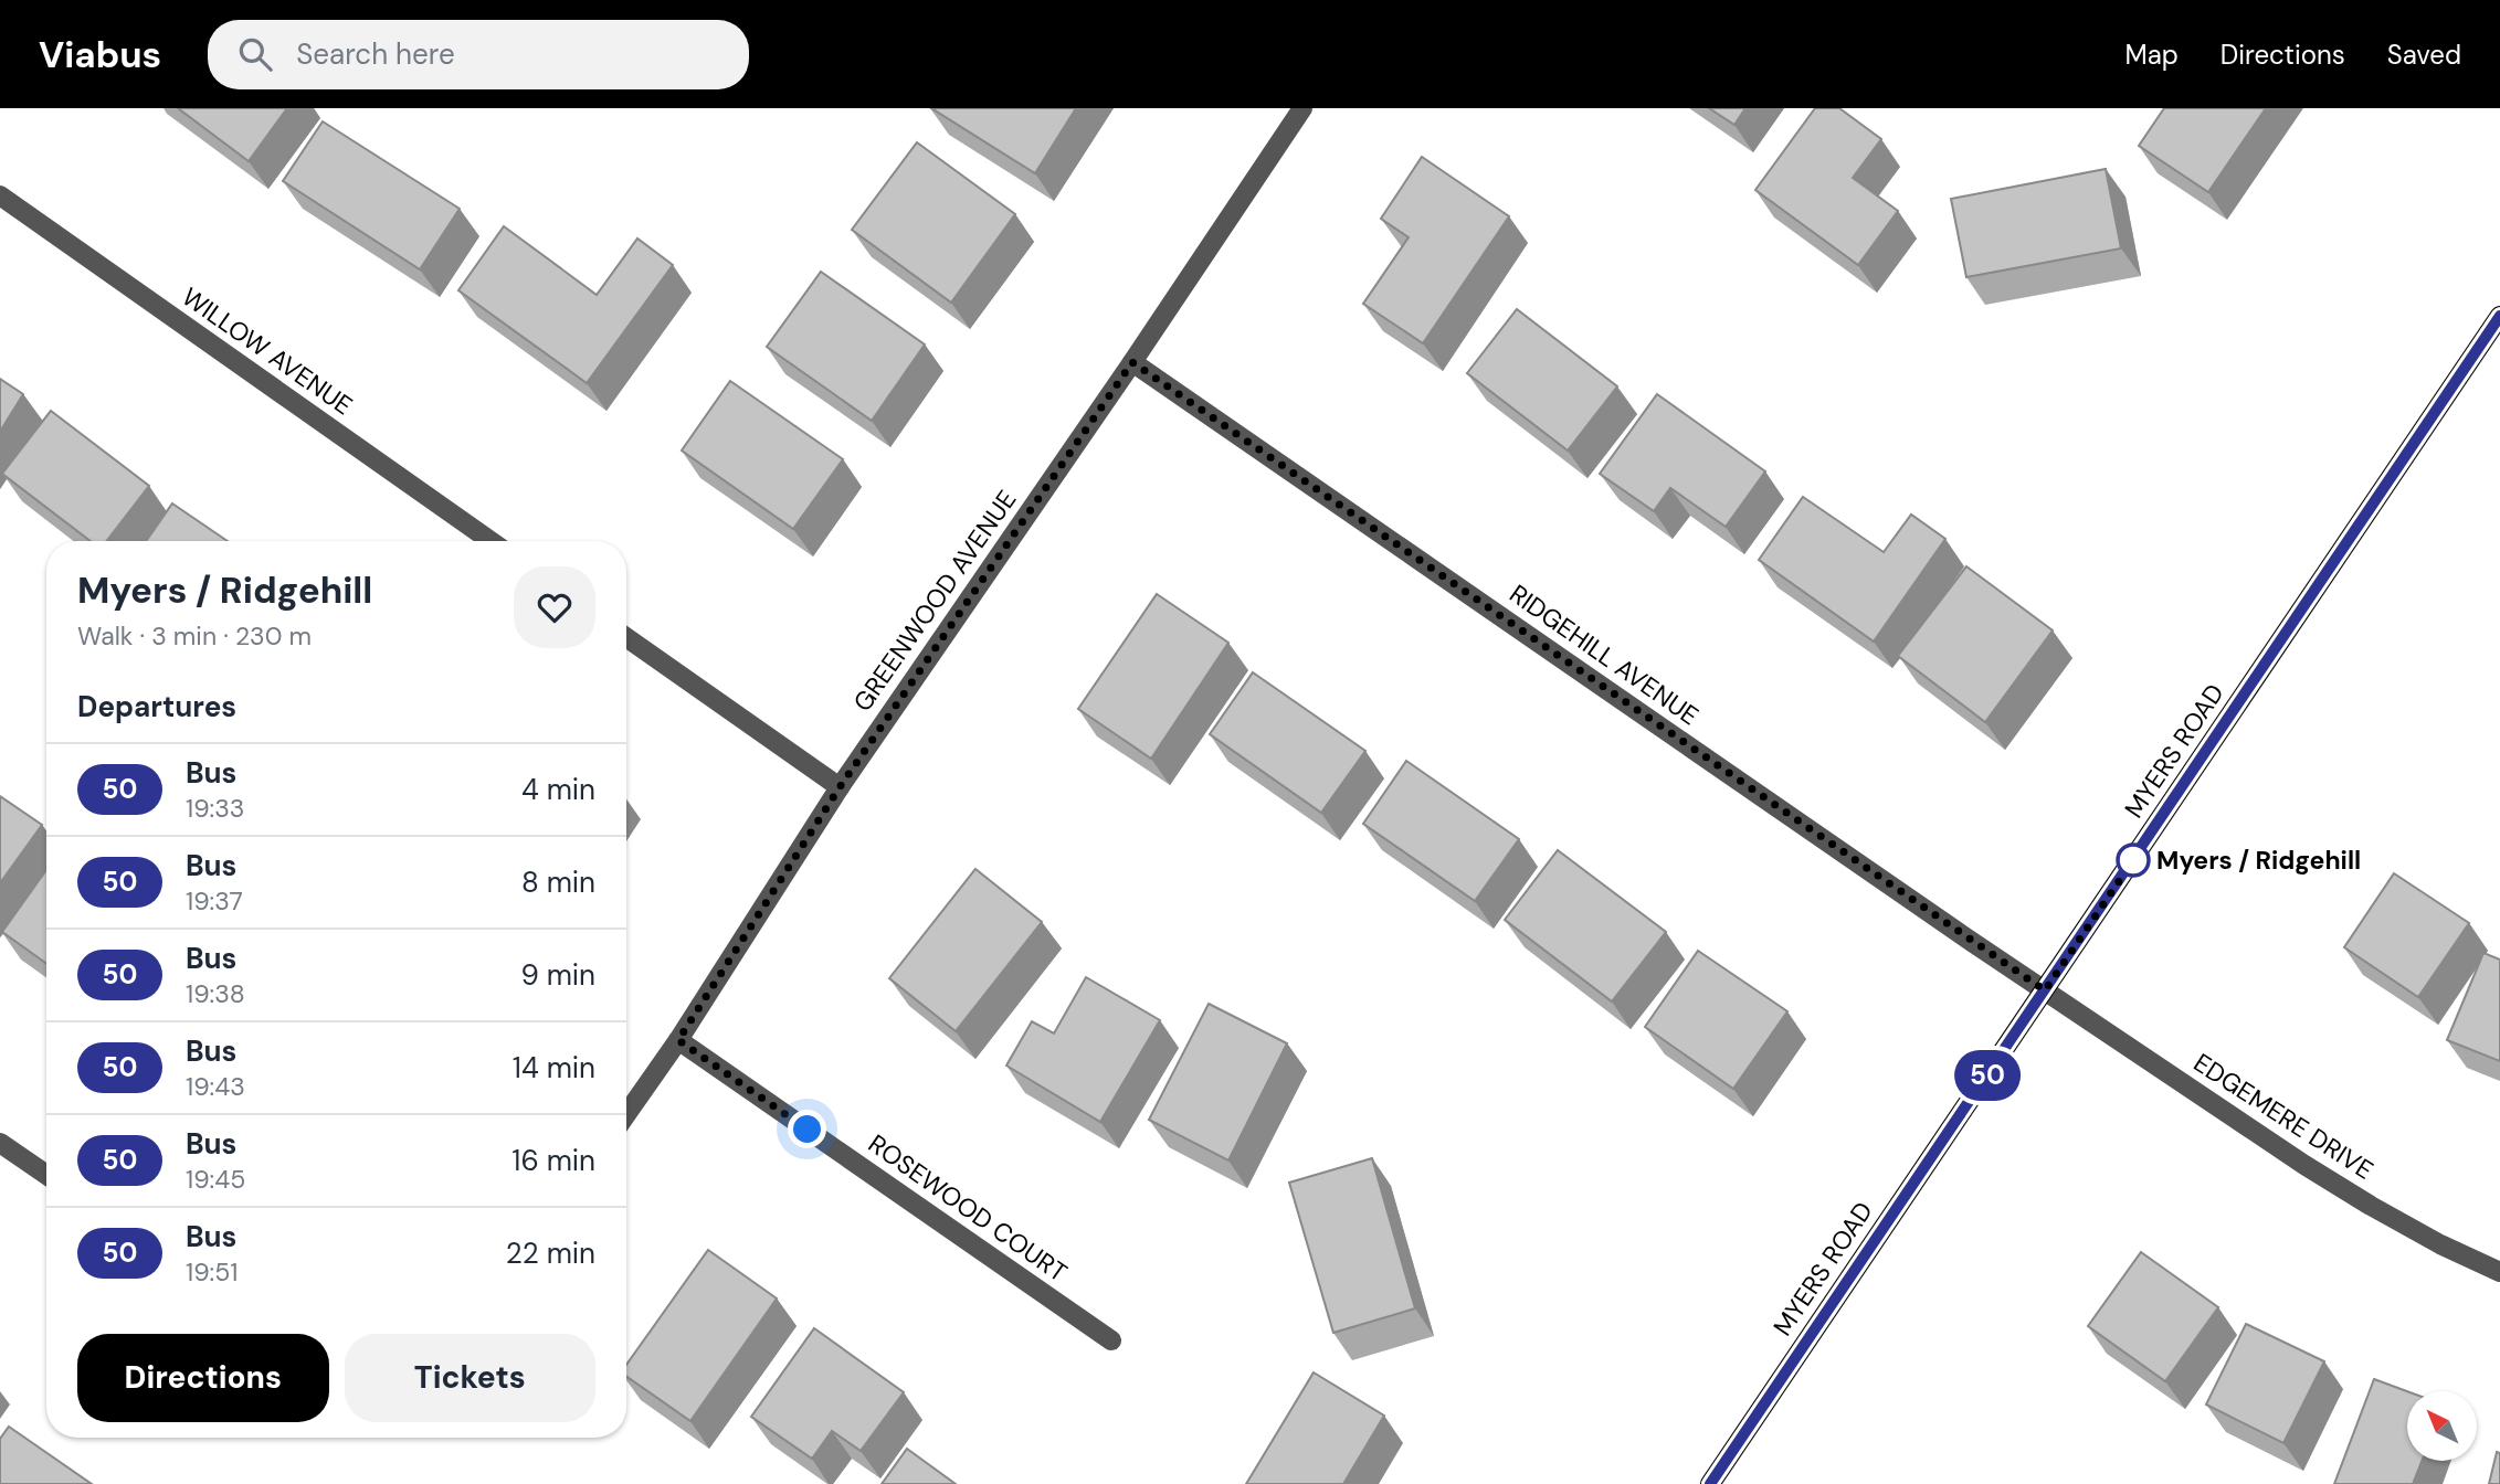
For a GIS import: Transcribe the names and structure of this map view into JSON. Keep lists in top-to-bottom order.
{
  "streets": {
    "main road": ["MYERS ROAD"],
    "street": [
      "WILLOW AVENUE",
      "GREENWOOD AVENUE",
      "RIDGEHILL AVENUE",
      "EDGEMERE DRIVE",
      "ROSEWOOD COURT"
    ]
  },
  "crossings": [
    ["GREENWOOD AVENUE", "RIDGEHILL AVENUE"],
    ["GREENWOOD AVENUE", "ROSEWOOD COURT"],
    ["RIDGEHILL AVENUE", "MYERS ROAD"],
    ["RIDGEHILL AVENUE", "EDGEMERE DRIVE"],
    ["MYERS ROAD", "EDGEMERE DRIVE"]
  ],
  "places": ["Myers / Ridgehill"],
  "lines": ["bus line 50"],
  "north": "top left",
  "page": {
    "header": "Viabus",
    "search": "Search here",
    "nav": ["Map", "Directions", "Saved"],
    "on_map": "50",
    "heading": [
      ["Myers / Ridgehill", "Walk · 3 min · 230 m"],
      "Departures"
    ],
    "list": [
      {
        "mark": "50",
        "name": "Bus",
        "note": "19:33",
        "value": "4 min"
      },
      {
        "mark": "50",
        "name": "Bus",
        "note": "19:37",
        "value": "8 min"
      },
      {
        "mark": "50",
        "name": "Bus",
        "note": "19:38",
        "value": "9 min"
      },
      {
        "mark": "50",
        "name": "Bus",
        "note": "19:43",
        "value": "14 min"
      },
      {
        "mark": "50",
        "name": "Bus",
        "note": "19:45",
        "value": "16 min"
      },
      {
        "mark": "50",
        "name": "Bus",
        "note": "19:51",
        "value": "22 min"
      }
    ],
    "buttons": ["Directions", "Tickets"]
  }
}
